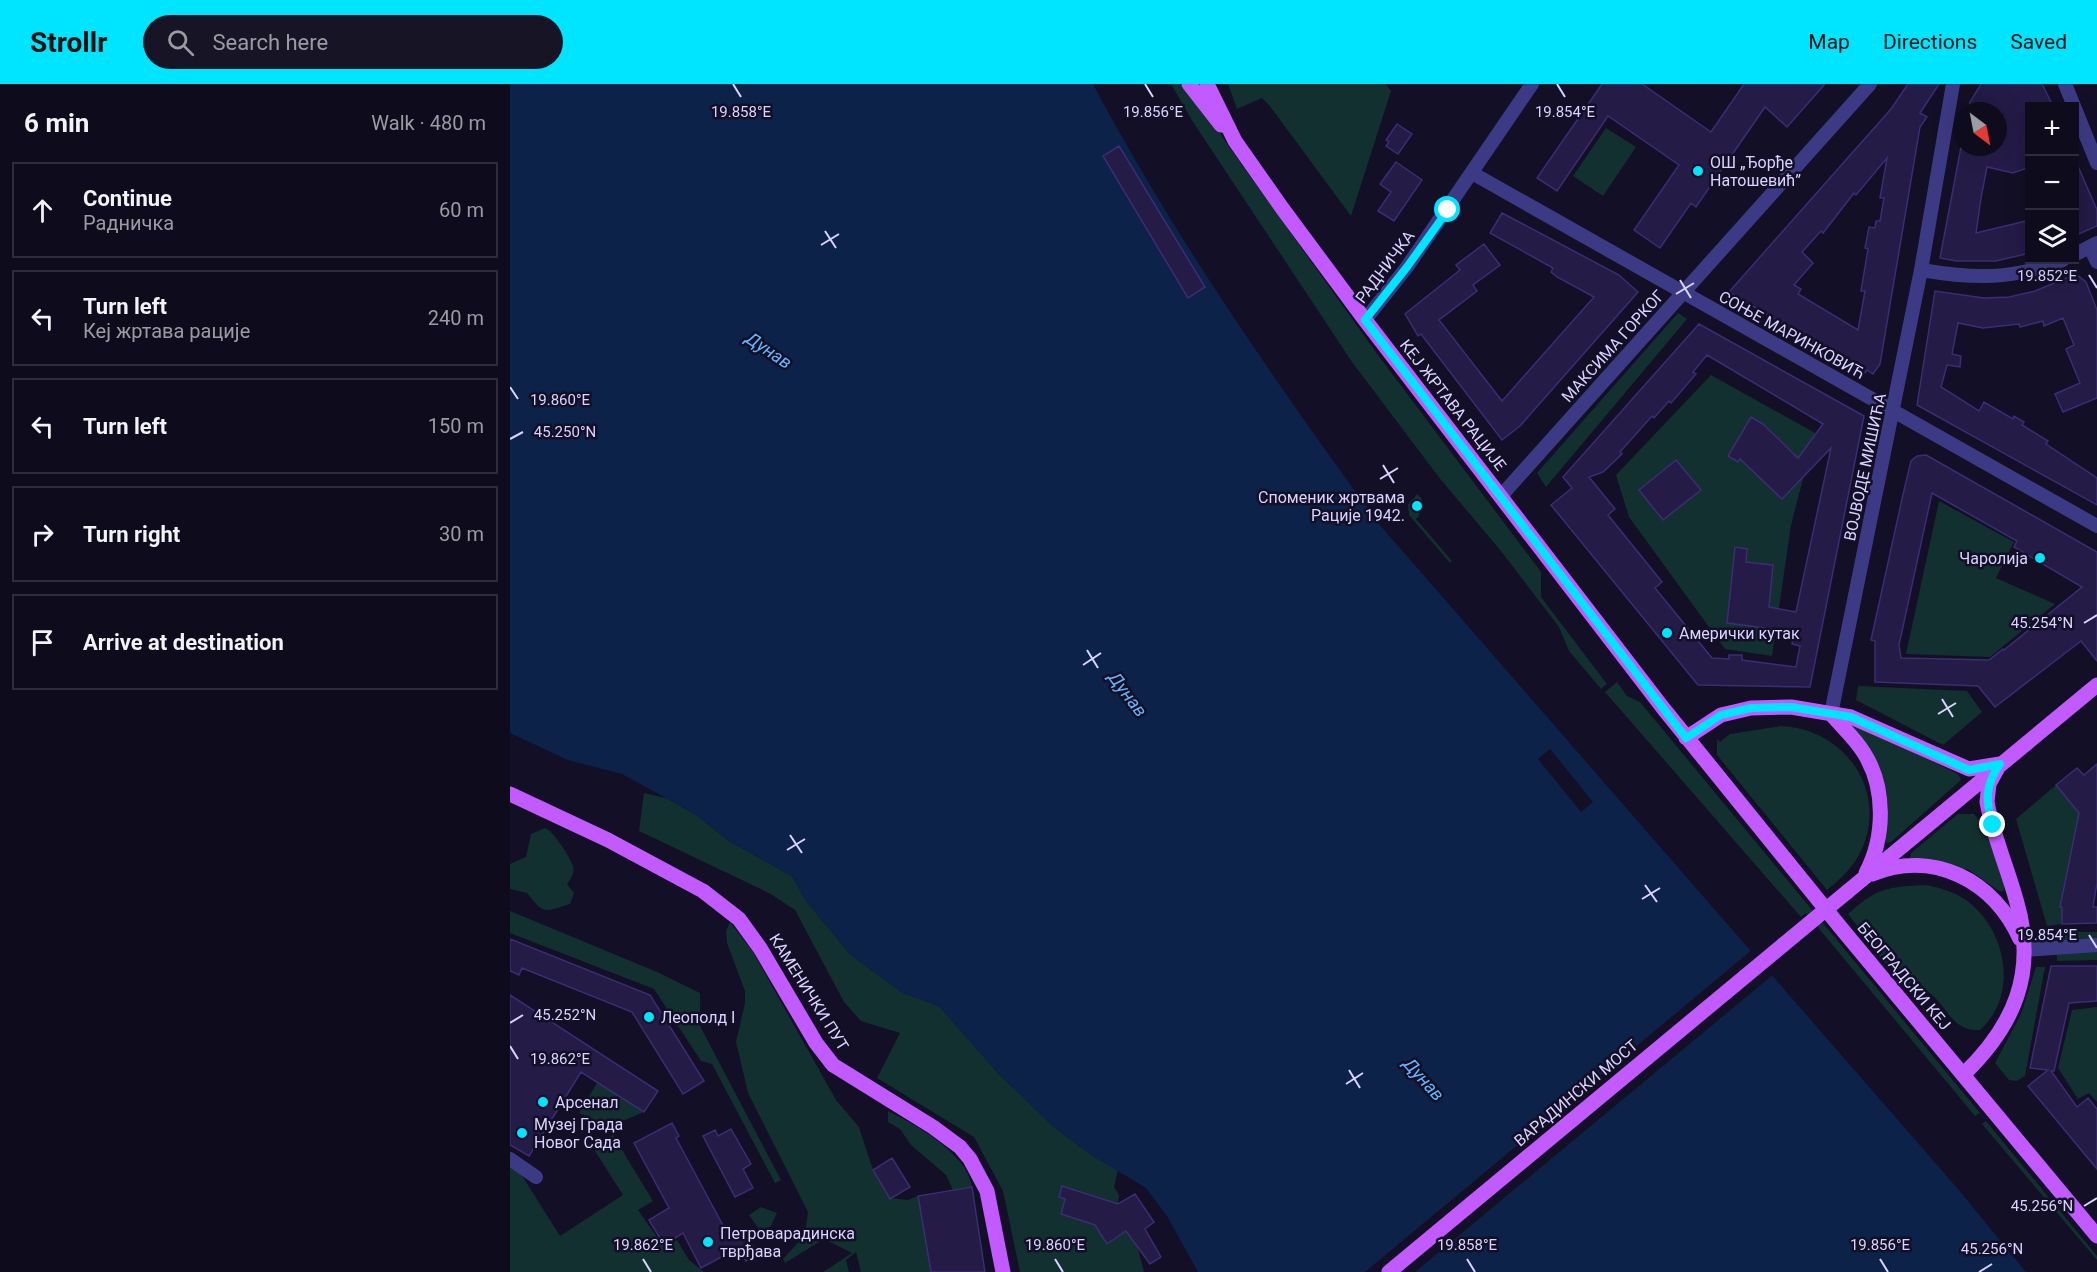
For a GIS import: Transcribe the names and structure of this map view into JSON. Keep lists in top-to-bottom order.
{
  "streets": {
    "main road": [
      "КЕЈ ЖРТАВА РАЦИЈЕ",
      "БЕОГРАДСКИ КЕЈ",
      "КАМЕНИЧКИ ПУТ",
      "ВАРАДИНСКИ МОСТ"
    ],
    "street": [
      "РАДНИЧКА",
      "СОЊЕ МАРИНКОВИЋ",
      "МАКСИМА ГОРКОГ",
      "ВОЈВОДЕ МИШИЋА"
    ]
  },
  "crossings": [
    ["РАДНИЧКА", "СОЊЕ МАРИНКОВИЋ"],
    ["РАДНИЧКА", "КЕЈ ЖРТАВА РАЦИЈЕ"],
    ["СОЊЕ МАРИНКОВИЋ", "МАКСИМА ГОРКОГ"],
    ["СОЊЕ МАРИНКОВИЋ", "ВОЈВОДЕ МИШИЋА"],
    ["МАКСИМА ГОРКОГ", "КЕЈ ЖРТАВА РАЦИЈЕ"],
    ["КЕЈ ЖРТАВА РАЦИЈЕ", "БЕОГРАДСКИ КЕЈ"]
  ],
  "water": ["Дунав"],
  "places": [
    "ОШ „Ђорђе Натошевић”",
    "Споменик жртвама Рације 1942.",
    "Чаролија",
    "Амерички кутак",
    "Леополд I",
    "Арсенал",
    "Музеј Града Новог Сада",
    "Петроварадинска тврђава"
  ],
  "north": "bottom right",
  "page": {
    "header": "Strollr",
    "search": "Search here",
    "nav": ["Map", "Directions", "Saved"],
    "heading": ["6 min", "Walk · 480 m"],
    "map_buttons": ["+", "−"],
    "list": [
      ["Continue", "Радничка", "60 m"],
      ["Turn left", "Кеј жртава рације", "240 m"],
      ["Turn left", "150 m"],
      ["Turn right", "30 m"],
      "Arrive at destination"
    ]
  },
  "coordinates": [
    "19.854°E",
    "19.858°E",
    "19.856°E",
    "19.852°E",
    "19.860°E",
    "45.250°N",
    "45.254°N",
    "45.252°N",
    "19.862°E",
    "45.256°N"
  ]
}
